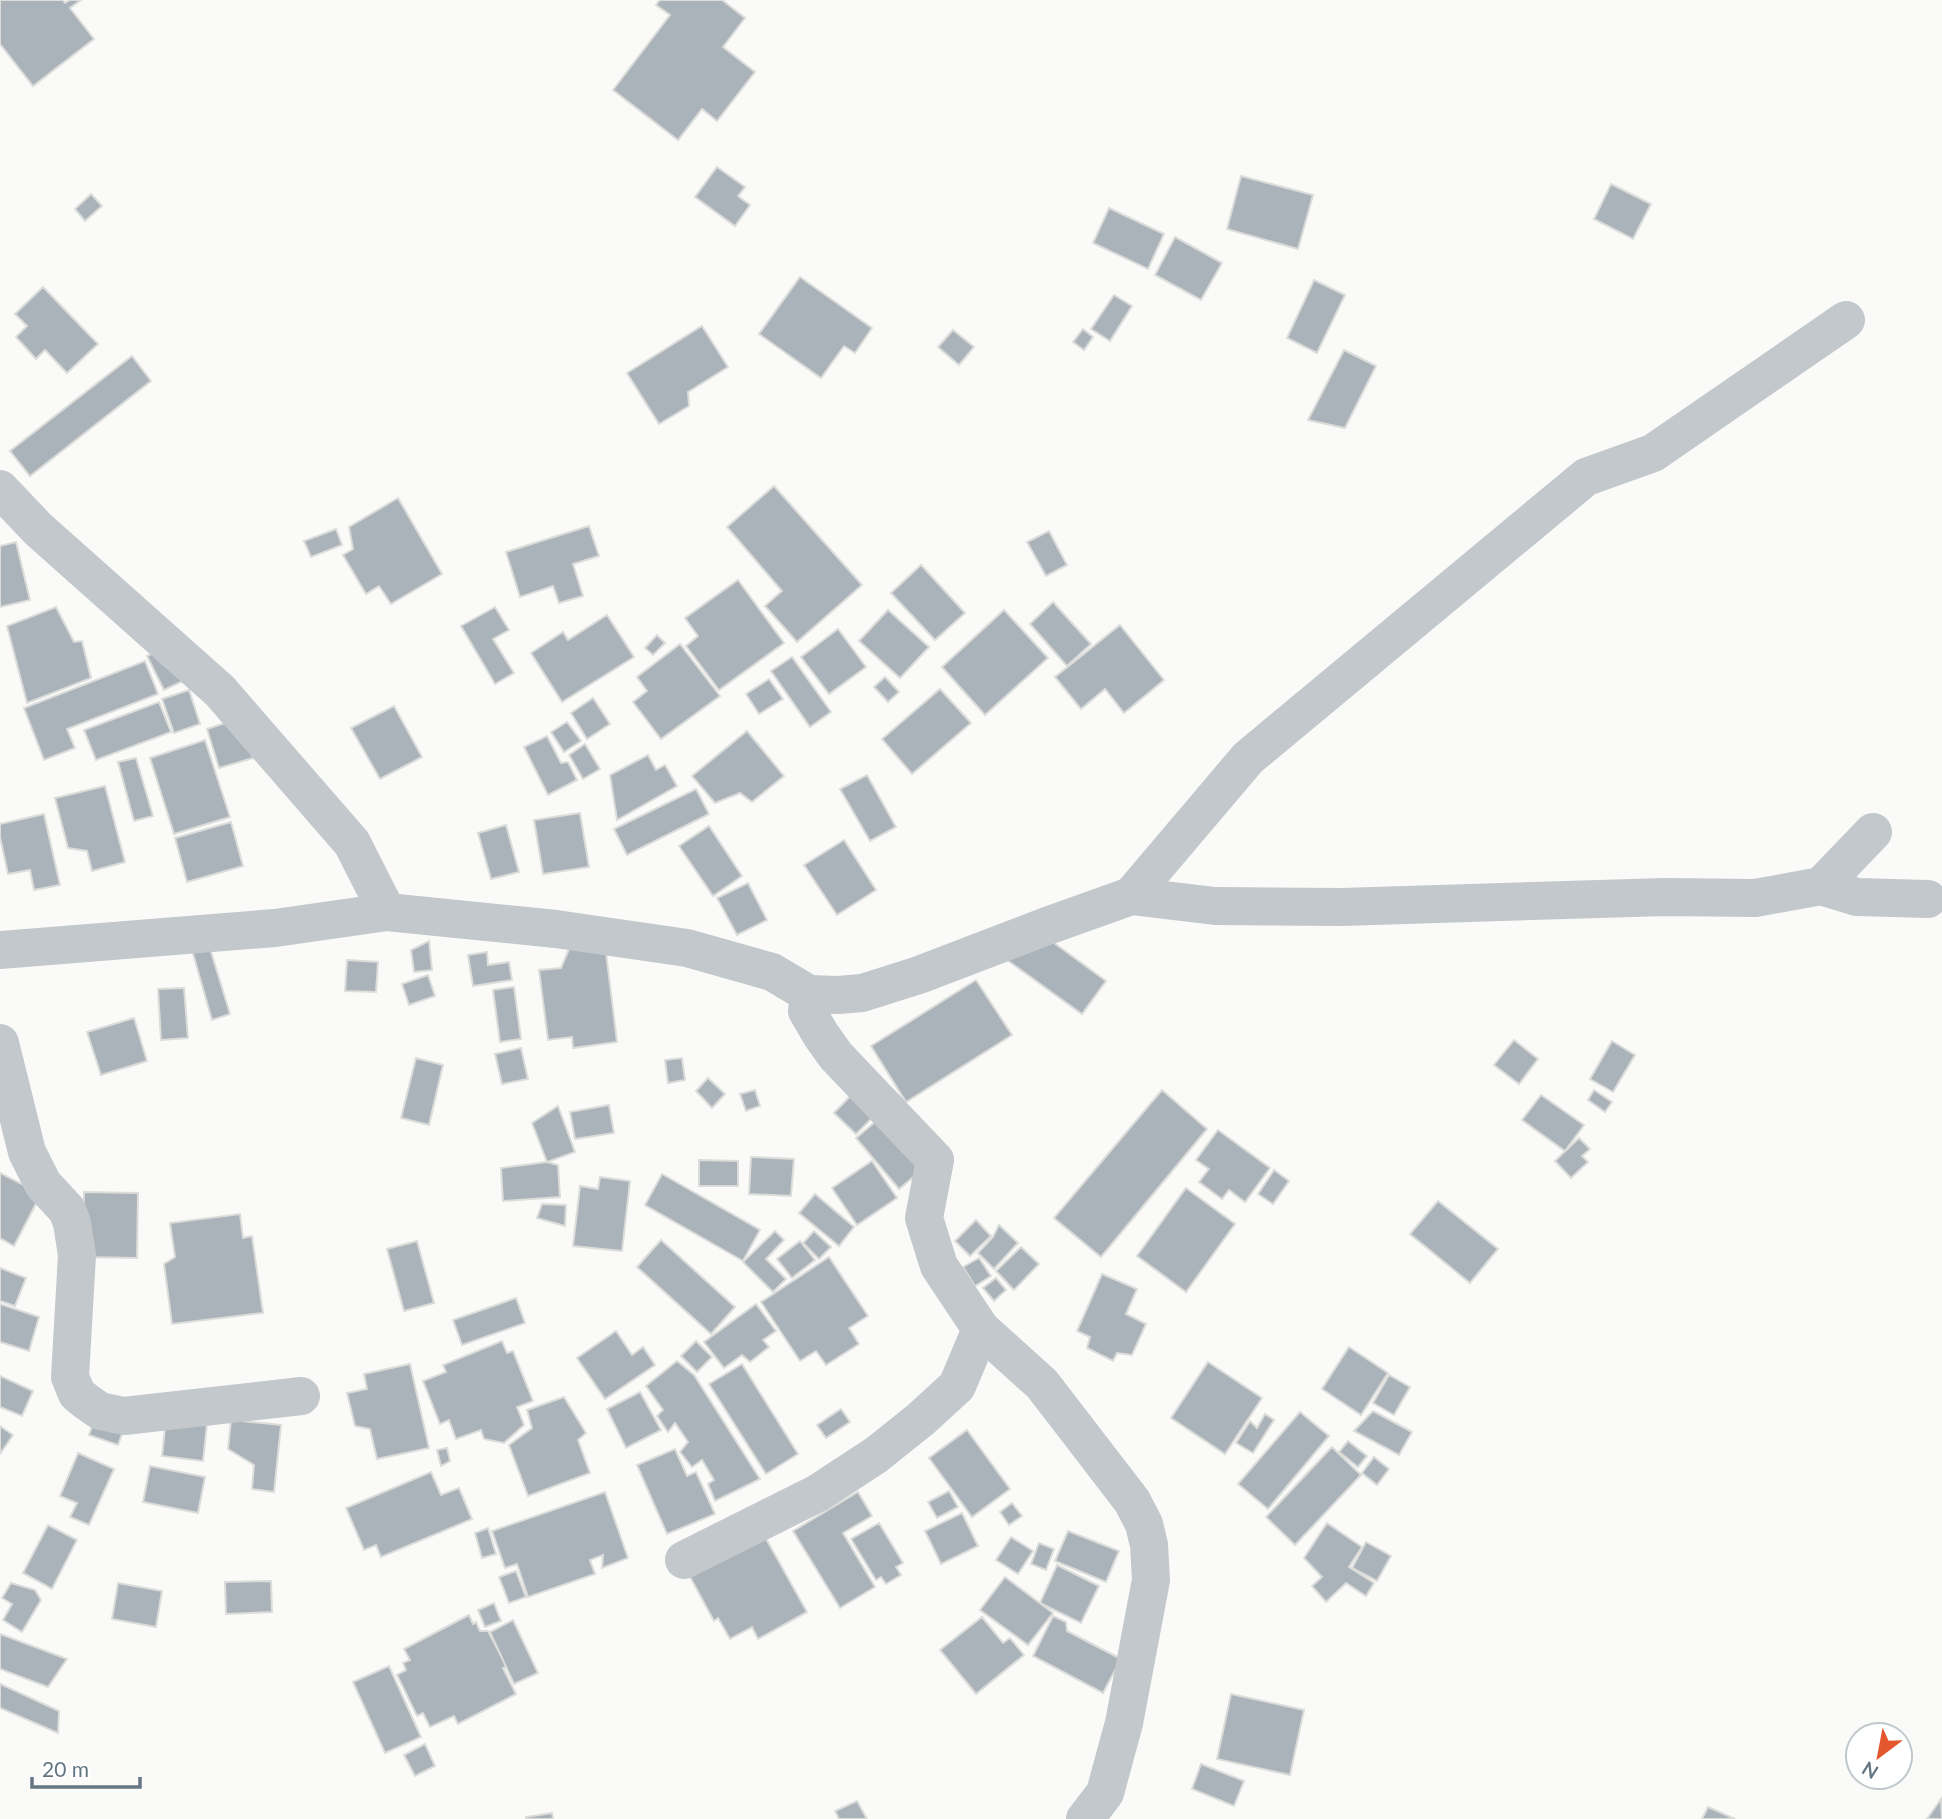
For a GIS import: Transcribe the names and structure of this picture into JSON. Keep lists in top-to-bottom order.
{
  "scale_bar": "20 m",
  "north": "bottom left"
}
